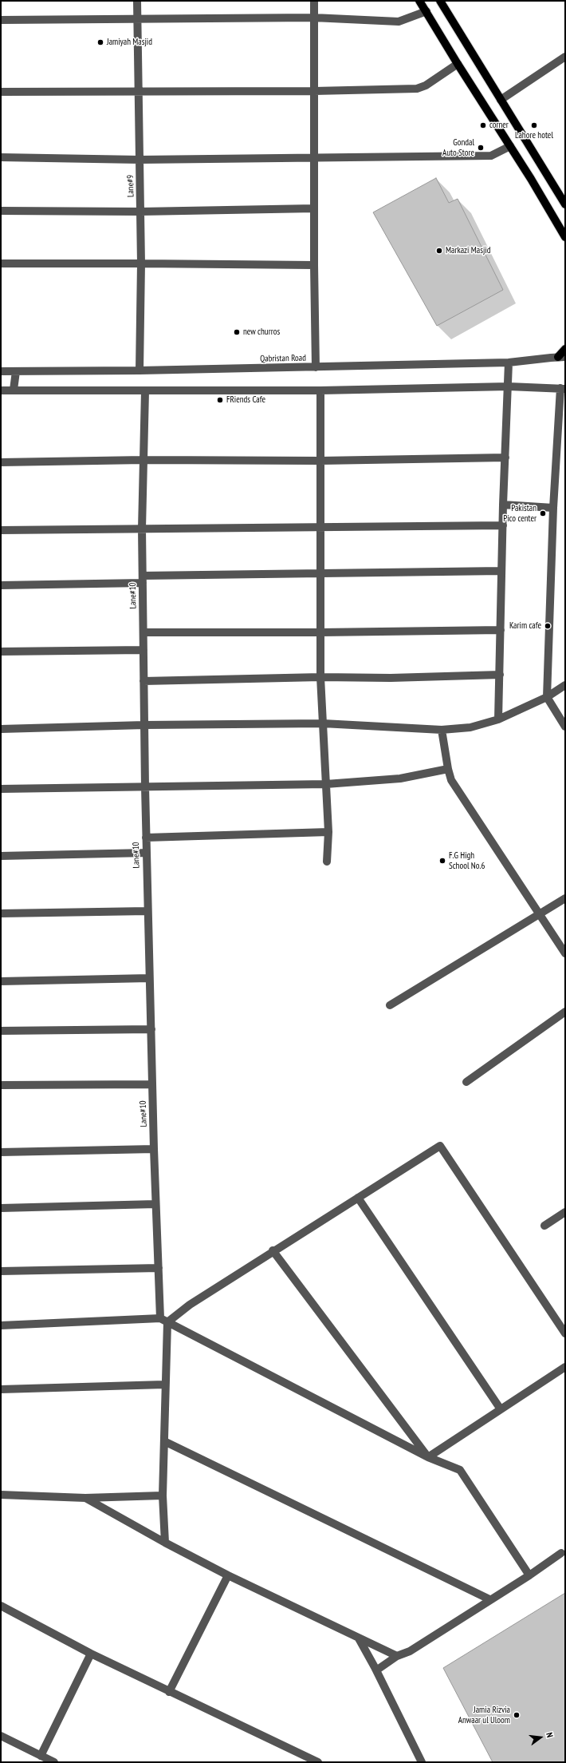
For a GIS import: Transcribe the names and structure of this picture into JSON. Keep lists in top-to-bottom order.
{
  "streets": {
    "street": ["Lane#9", "Qabristan Road", "Lane#10"]
  },
  "crossings": [
    ["Lane#9", "Qabristan Road"]
  ],
  "places": [
    "Jamiyah Masjid",
    "corner",
    "Lahore hotel",
    "Gondal Auto Store",
    "Markazi Masjid",
    "new churros",
    "FRiends Cafe",
    "Pakistan Pico center",
    "Karim cafe",
    "F.G High School No.6",
    "Jamia Rizvia Anwaar ul Uloom"
  ],
  "north": "right"
}
